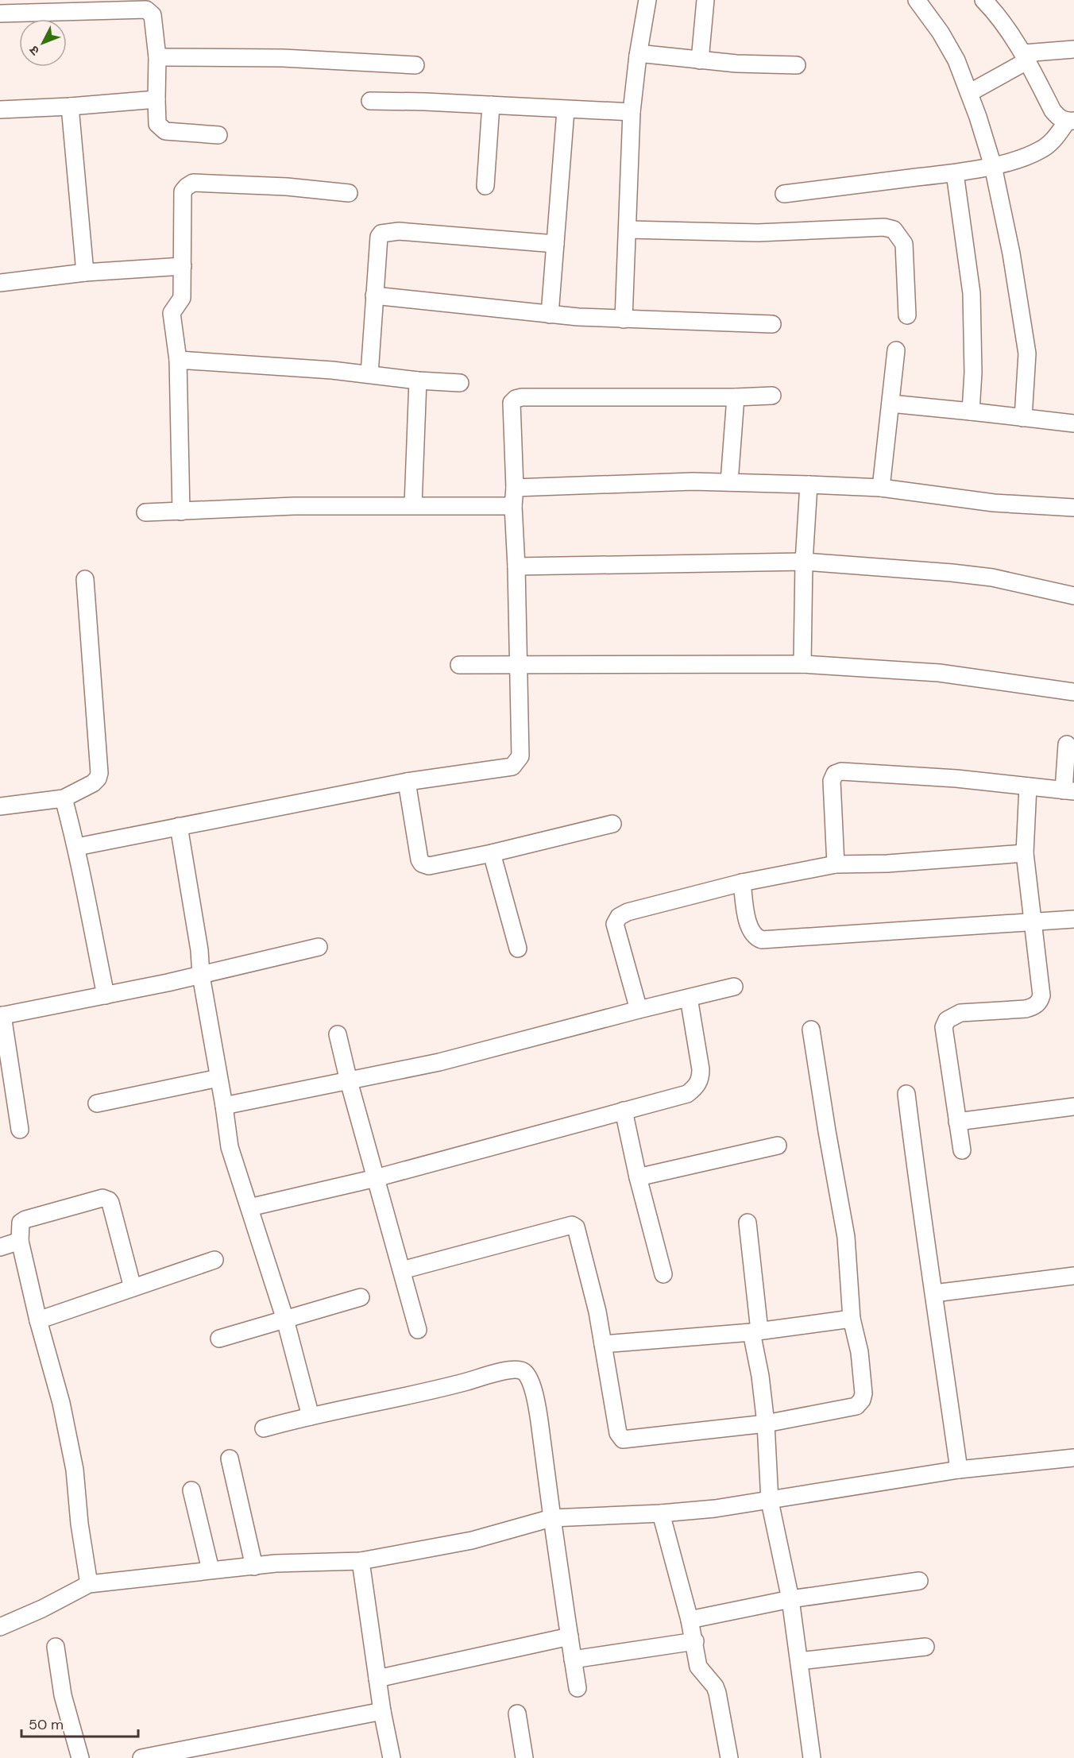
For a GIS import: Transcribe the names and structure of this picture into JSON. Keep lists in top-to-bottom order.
{
  "scale_bar": "50 m",
  "north": "bottom left"
}
